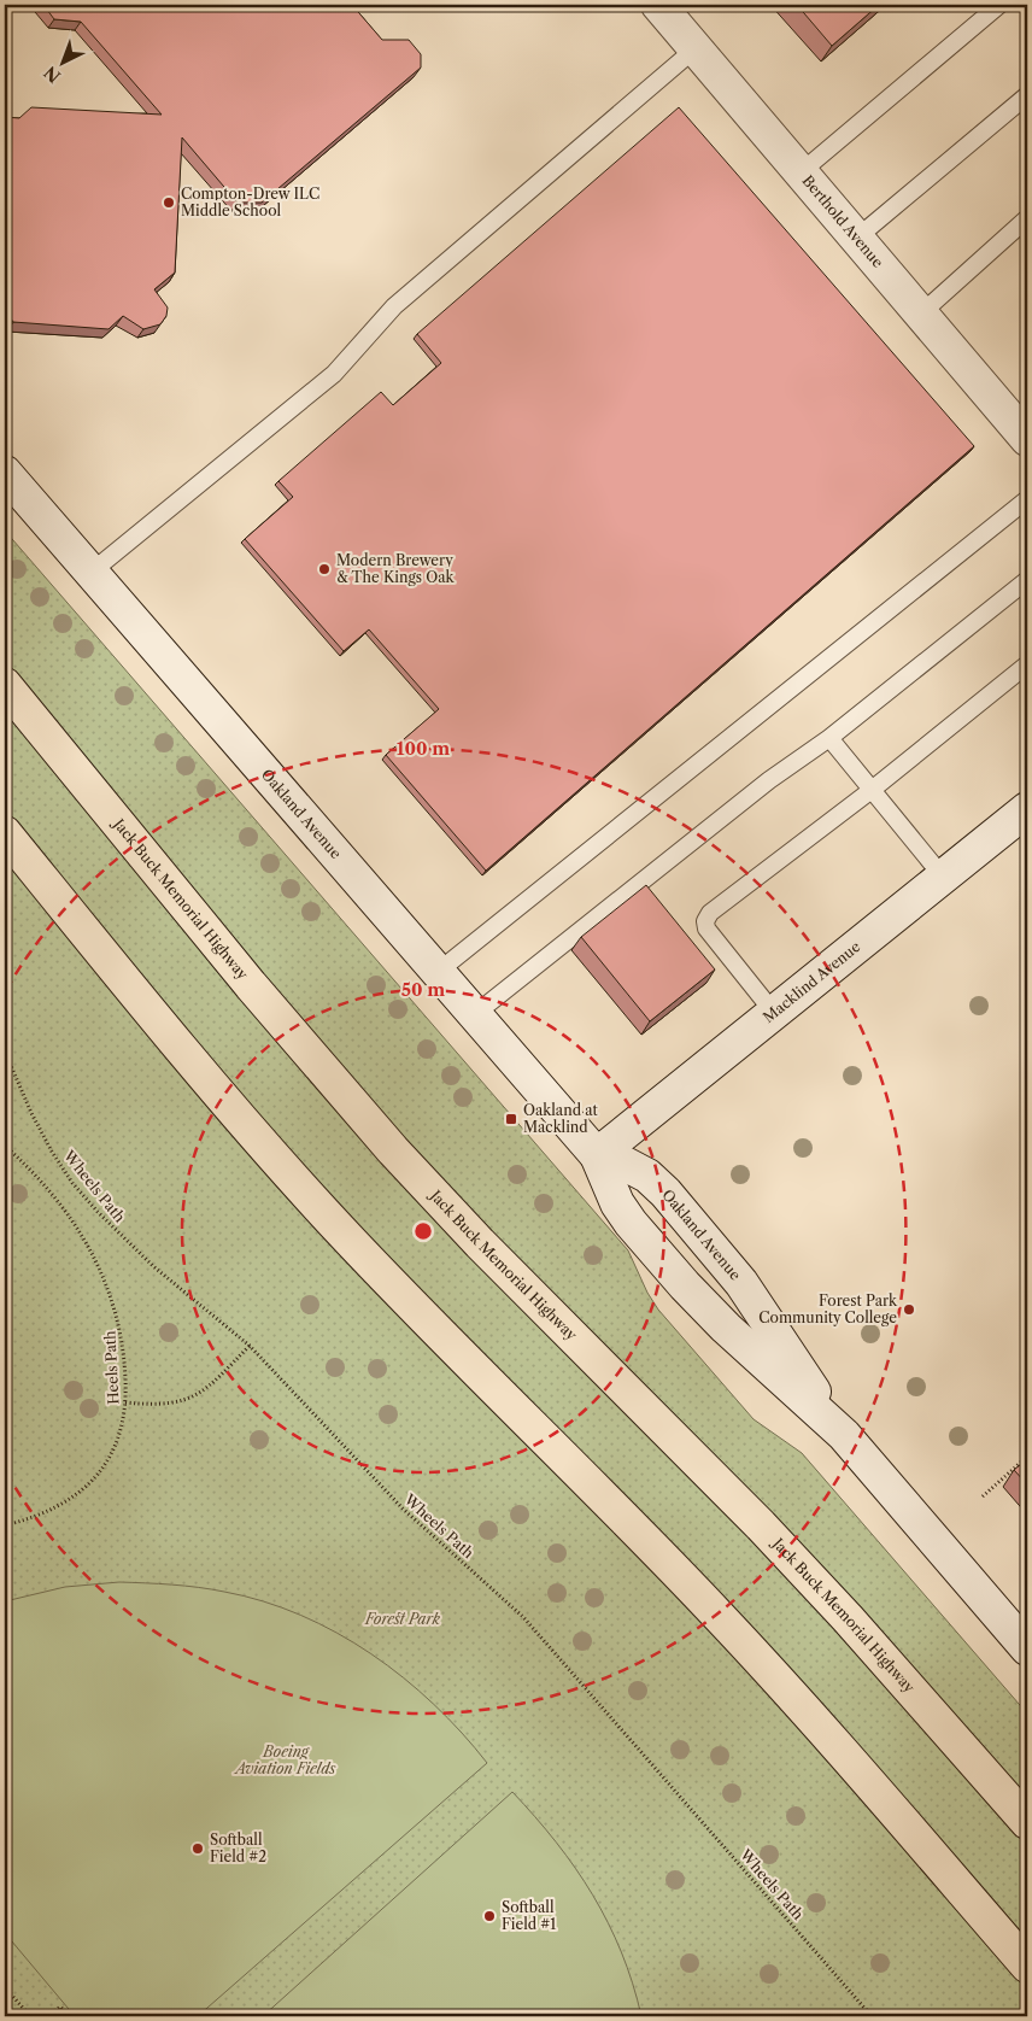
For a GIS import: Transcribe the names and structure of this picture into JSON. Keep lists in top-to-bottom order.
{
  "streets": {
    "highway": ["Jack Buck Memorial Highway"],
    "street": ["Berthold Avenue", "Oakland Avenue", "Macklind Avenue"],
    "path": ["Wheels Path", "Heels Path"]
  },
  "crossings": [
    ["Oakland Avenue", "Macklind Avenue"]
  ],
  "parks": ["Forest Park", "Boeing Aviation Fields"],
  "places": {
    "other": [
      "Compton-Drew ILC Middle School",
      "Modern Brewery & The Kings Oak",
      "Forest Park Community College",
      "Softball Field #2",
      "Softball Field #1"
    ],
    "transit": ["Oakland at Macklind"]
  },
  "north": "bottom left",
  "rings": ["100 m", "50 m"]
}
